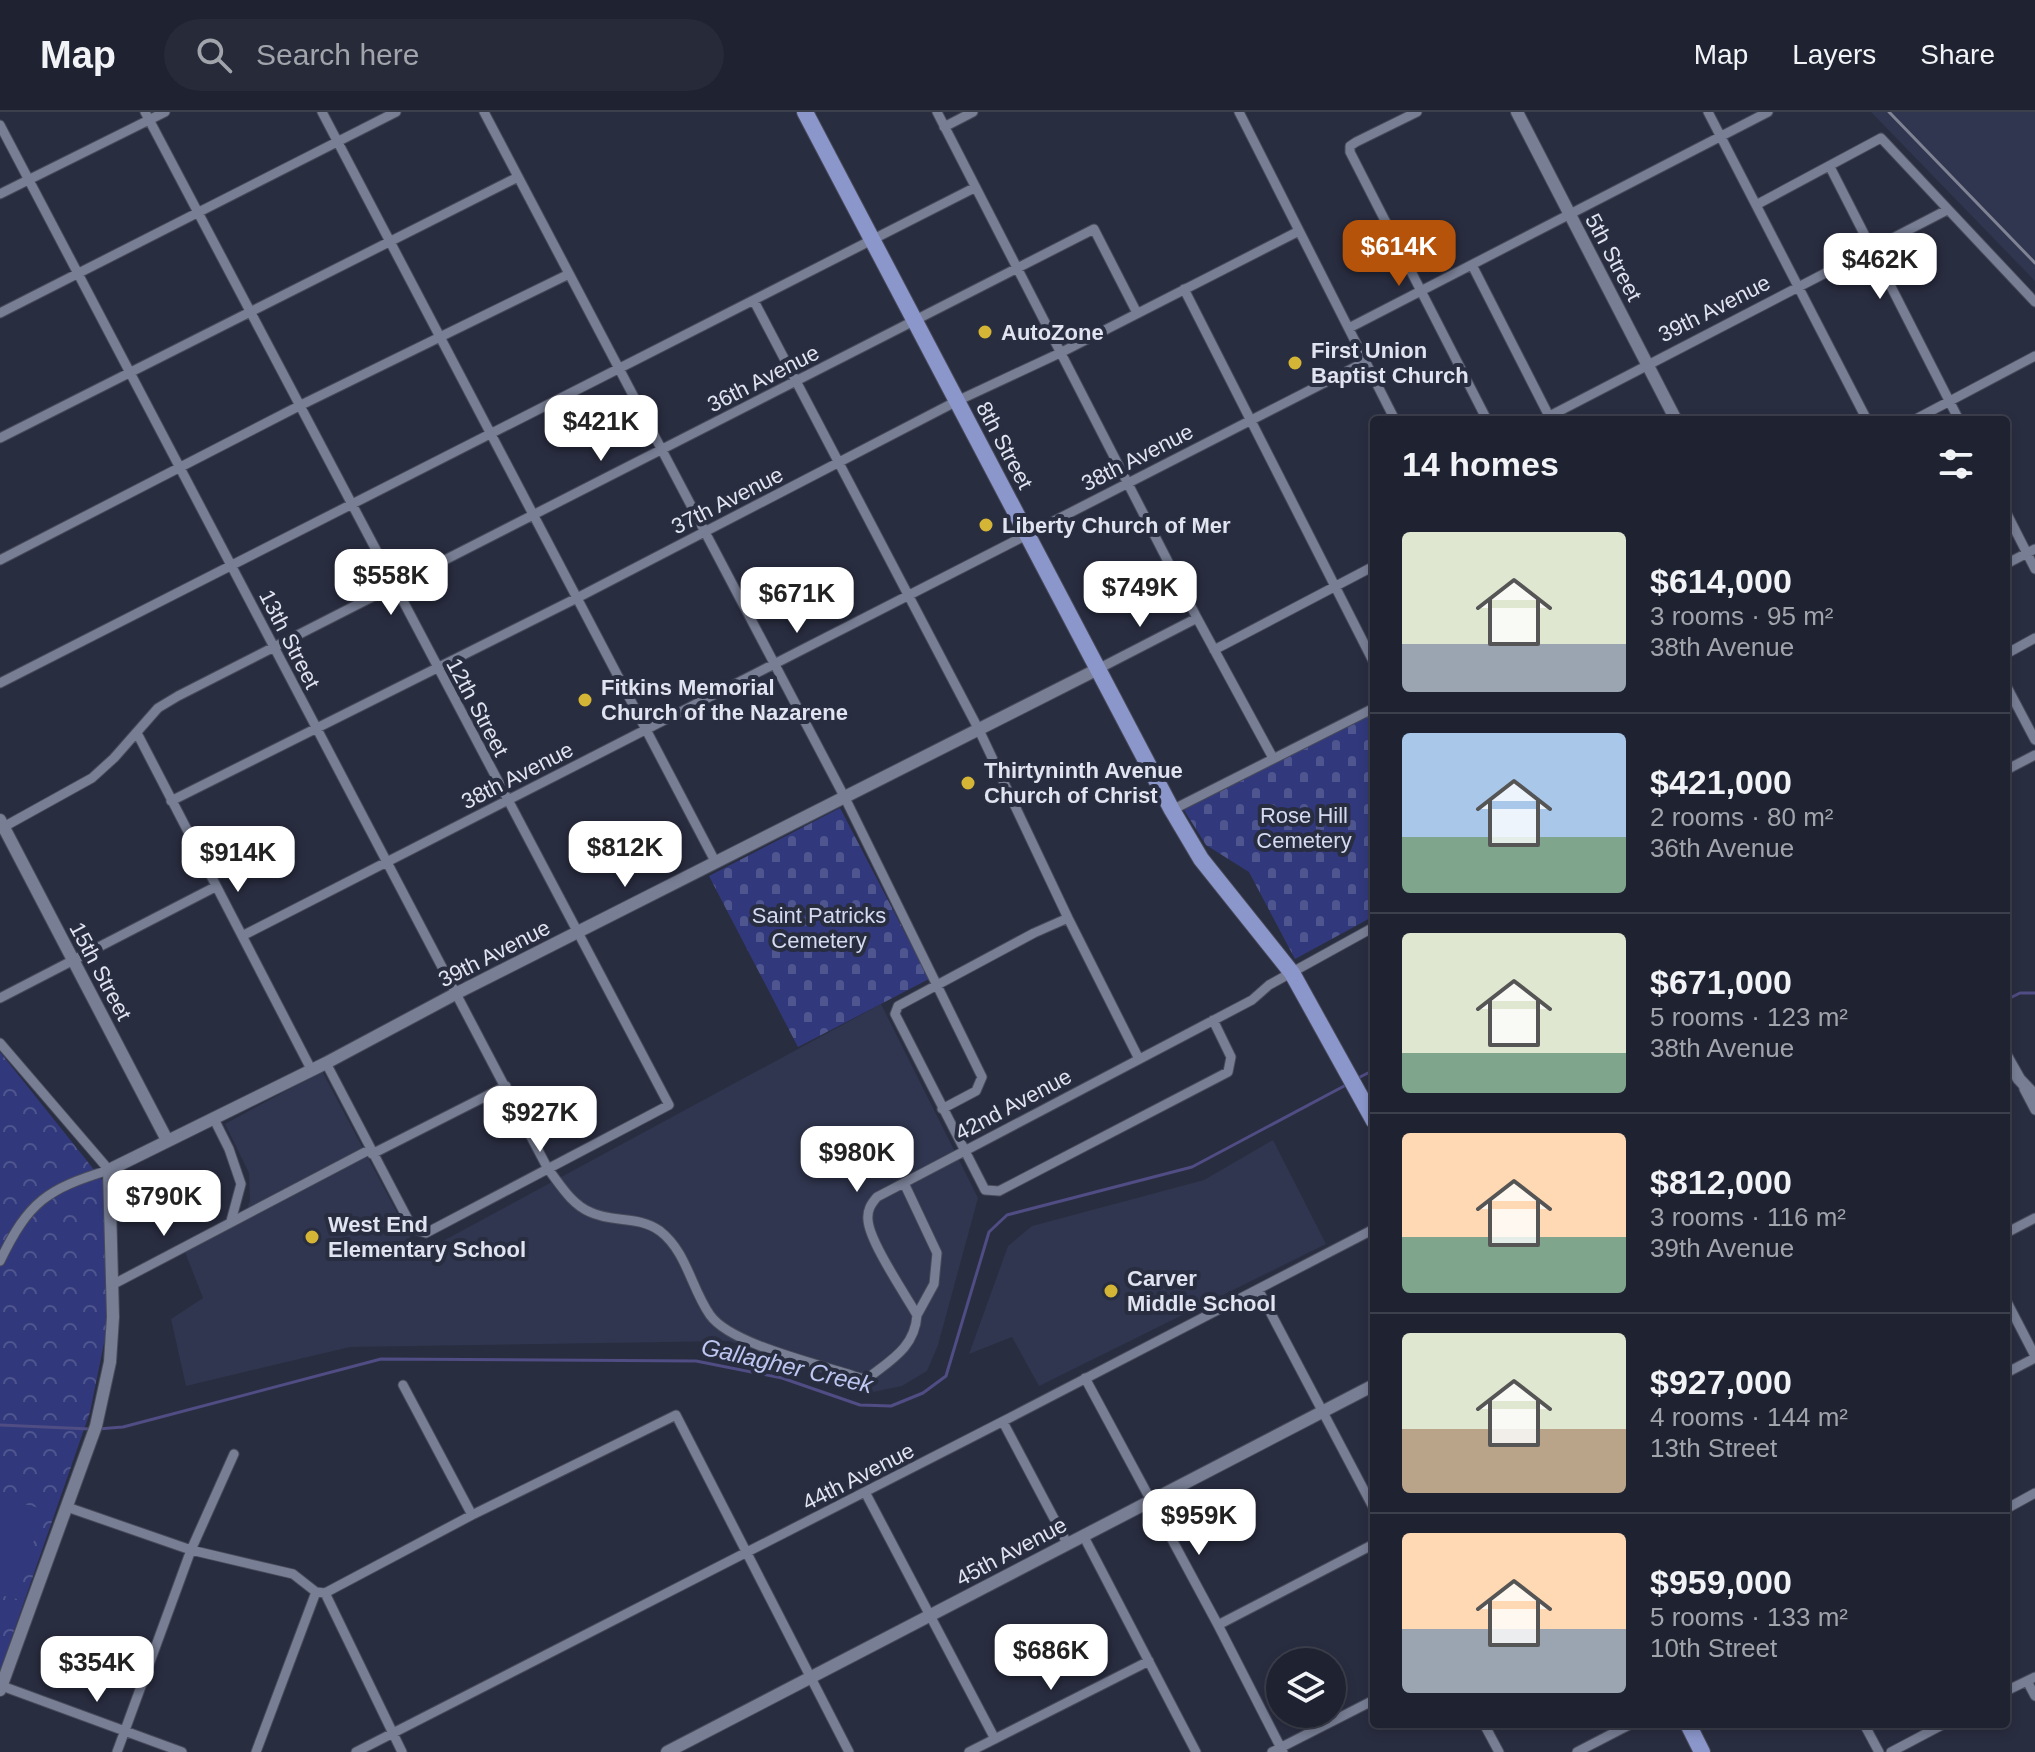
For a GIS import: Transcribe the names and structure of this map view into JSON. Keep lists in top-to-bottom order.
{
  "streets": {
    "main road": ["8th Street"],
    "street": [
      "5th Street",
      "39th Avenue",
      "36th Avenue",
      "38th Avenue",
      "37th Avenue",
      "13th Street",
      "12th Street",
      "15th Street",
      "42nd Avenue",
      "44th Avenue",
      "45th Avenue"
    ]
  },
  "crossings": [
    ["5th Street", "39th Avenue"],
    ["39th Avenue", "8th Street"],
    ["39th Avenue", "13th Street"],
    ["39th Avenue", "12th Street"],
    ["39th Avenue", "15th Street"],
    ["36th Avenue", "8th Street"],
    ["36th Avenue", "37th Avenue"],
    ["36th Avenue", "13th Street"],
    ["36th Avenue", "12th Street"],
    ["36th Avenue", "15th Street"],
    ["8th Street", "38th Avenue"],
    ["8th Street", "37th Avenue"],
    ["8th Street", "42nd Avenue"],
    ["38th Avenue", "13th Street"],
    ["38th Avenue", "12th Street"],
    ["37th Avenue", "13th Street"],
    ["37th Avenue", "12th Street"],
    ["13th Street", "12th Street"]
  ],
  "water": ["Gallagher Creek"],
  "parks": ["Rose Hill Cemetery", "Saint Patricks Cemetery"],
  "places": [
    "AutoZone",
    "First Union Baptist Church",
    "Liberty Church of Mer",
    "Fitkins Memorial Church of the Nazarene",
    "Thirtyninth Avenue Church of Christ",
    "West End Elementary School",
    "Carver Middle School"
  ],
  "page": {
    "header": "Map",
    "search": "Search here",
    "nav": ["Map", "Layers", "Share"],
    "price": [
      "$614K",
      "$462K",
      "$421K",
      "$558K",
      "$749K",
      "$671K",
      "$812K",
      "$914K",
      "$927K",
      "$980K",
      "$790K",
      "$959K",
      "$686K",
      "$354K"
    ],
    "heading": "14 homes",
    "list": [
      {
        "name": "$614,000",
        "note": "3 rooms · 95 m² · 38th Avenue"
      },
      {
        "name": "$421,000",
        "note": "2 rooms · 80 m² · 36th Avenue"
      },
      {
        "name": "$671,000",
        "note": "5 rooms · 123 m² · 38th Avenue"
      },
      {
        "name": "$812,000",
        "note": "3 rooms · 116 m² · 39th Avenue"
      },
      {
        "name": "$927,000",
        "note": "4 rooms · 144 m² · 13th Street"
      },
      {
        "name": "$959,000",
        "note": "5 rooms · 133 m² · 10th Street"
      }
    ]
  }
}
